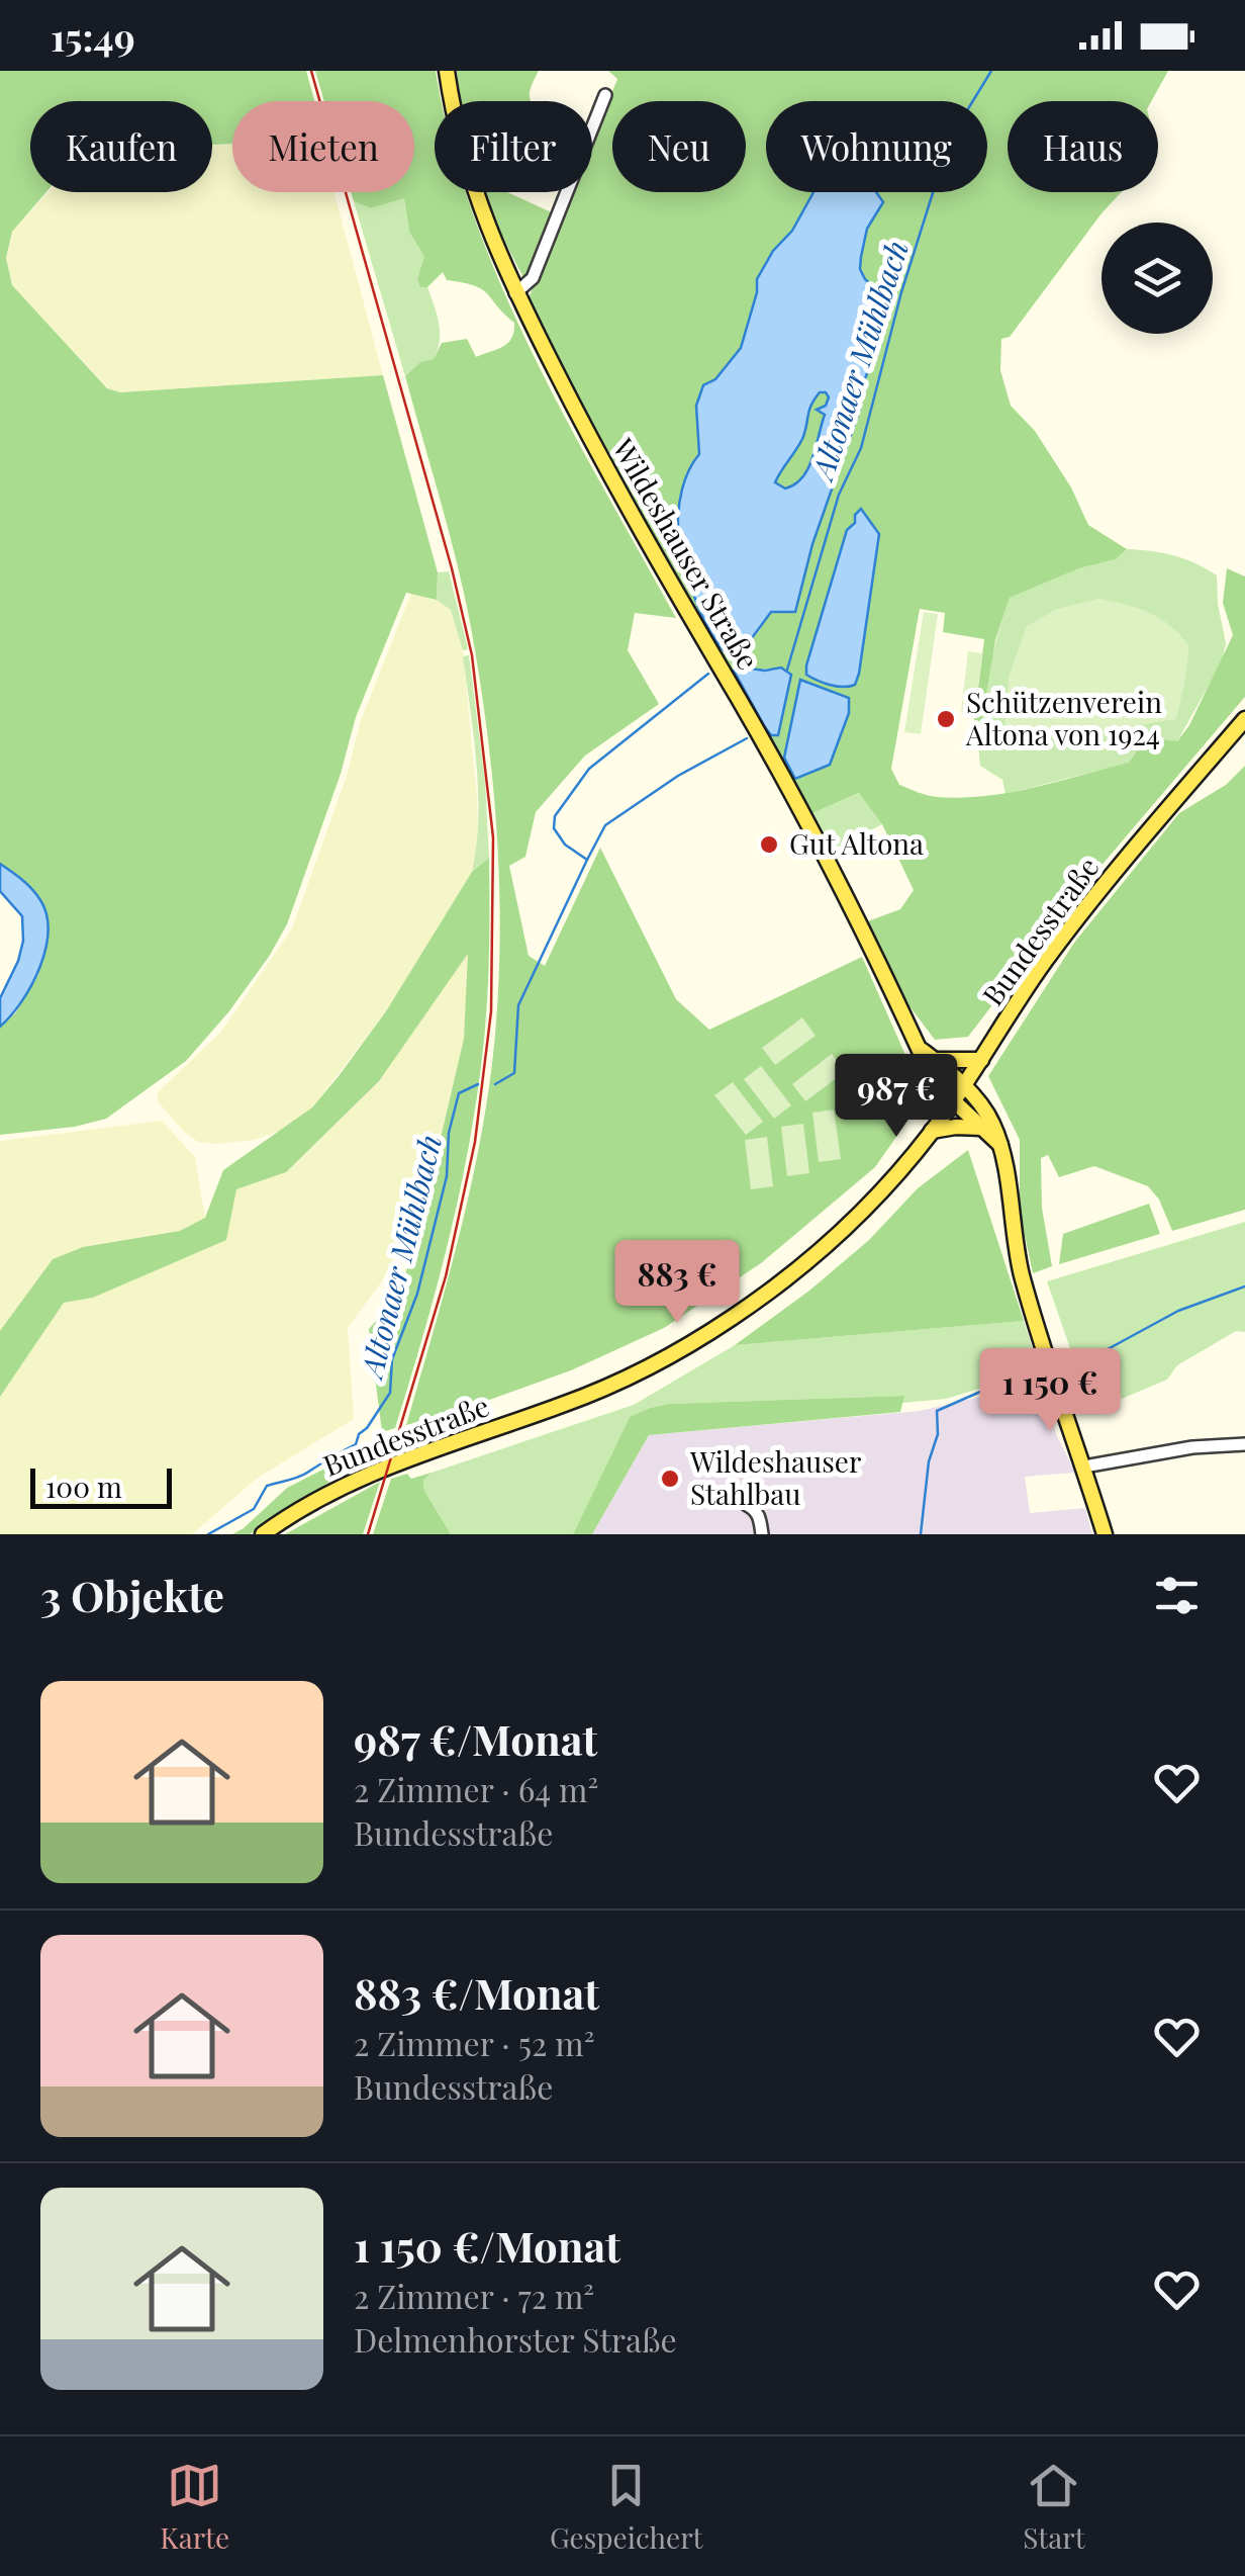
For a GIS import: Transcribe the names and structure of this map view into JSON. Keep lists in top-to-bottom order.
{
  "streets": {
    "main road": ["Wildeshauser Straße", "Bundesstraße"]
  },
  "crossings": [
    ["Wildeshauser Straße", "Bundesstraße"]
  ],
  "water": ["Altonaer Mühlbach"],
  "places": ["Schützenverein Altona von 1924", "Gut Altona", "Wildeshauser Stahlbau"],
  "scale_bar": "100 m",
  "page": {
    "status": "15:49",
    "chip": [
      "Kaufen",
      "Mieten",
      "Filter",
      "Neu",
      "Wohnung",
      "Haus"
    ],
    "price": ["987 €", "883 €", "1 150 €"],
    "scale": "100 m",
    "heading": "3 Objekte",
    "list": [
      {
        "name": "987 €/Monat",
        "note": "2 Zimmer · 64 m² · Bundesstraße"
      },
      {
        "name": "883 €/Monat",
        "note": "2 Zimmer · 52 m² · Bundesstraße"
      },
      {
        "name": "1 150 €/Monat",
        "note": "2 Zimmer · 72 m² · Delmenhorster Straße"
      }
    ],
    "tabs": ["Karte", "Gespeichert", "Start"]
  }
}
